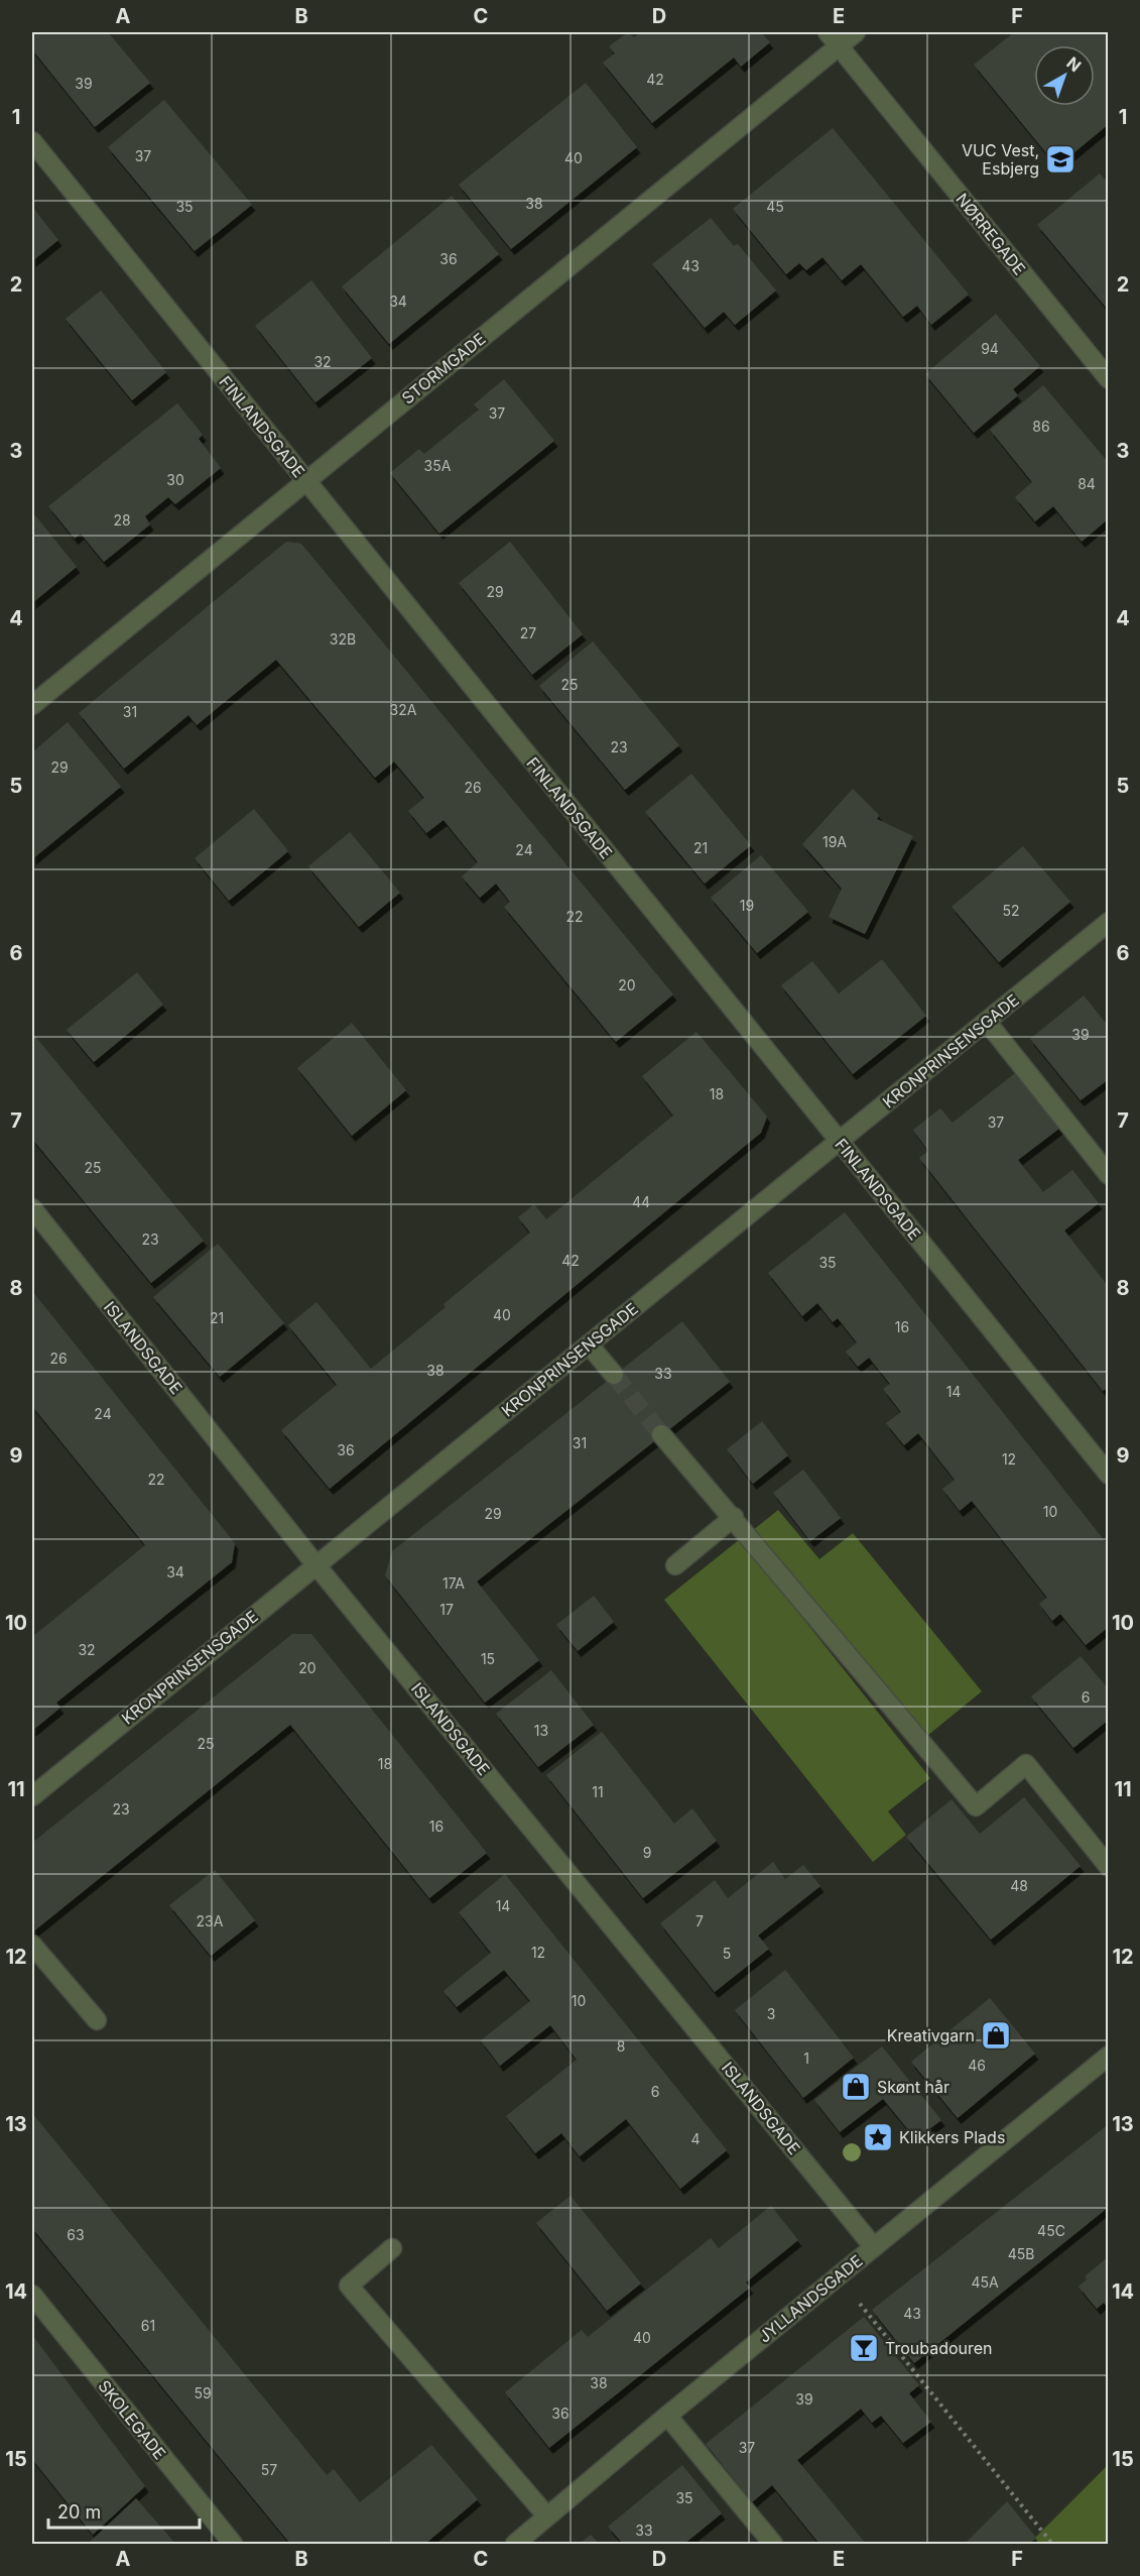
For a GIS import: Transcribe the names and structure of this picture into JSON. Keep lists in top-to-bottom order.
{
  "streets": {
    "street": [
      "NØRREGADE",
      "STORMGADE",
      "FINLANDSGADE",
      "KRONPRINSENSGADE",
      "ISLANDSGADE",
      "JYLLANDSGADE",
      "SKOLEGADE"
    ]
  },
  "crossings": [
    ["NØRREGADE", "STORMGADE"],
    ["STORMGADE", "FINLANDSGADE"],
    ["FINLANDSGADE", "KRONPRINSENSGADE"],
    ["KRONPRINSENSGADE", "ISLANDSGADE"],
    ["ISLANDSGADE", "JYLLANDSGADE"]
  ],
  "places": {
    "school or university": ["VUC Vest, Esbjerg"],
    "shop": ["Kreativgarn", "Skønt hår"],
    "place": ["Klikkers Plads"],
    "bar": ["Troubadouren"]
  },
  "house_numbers": [
    "42",
    "39",
    "37",
    "40",
    "38",
    "35",
    "45",
    "36",
    "43",
    "34",
    "94",
    "32",
    "37",
    "86",
    "35A",
    "30",
    "84",
    "28",
    "29",
    "27",
    "32B",
    "25",
    "32A",
    "31",
    "23",
    "29",
    "26",
    "19A",
    "21",
    "24",
    "19",
    "52",
    "22",
    "20",
    "39",
    "18",
    "37",
    "25",
    "44",
    "23",
    "42",
    "35",
    "40",
    "21",
    "16",
    "26",
    "38",
    "33",
    "14",
    "24",
    "31",
    "36",
    "12",
    "22",
    "10",
    "29",
    "34",
    "17A",
    "17",
    "32",
    "15",
    "20",
    "6",
    "13",
    "25",
    "18",
    "11",
    "23",
    "16",
    "9",
    "48",
    "14",
    "23A",
    "7",
    "12",
    "5",
    "10",
    "3",
    "8",
    "1",
    "46",
    "6",
    "4",
    "45C",
    "63",
    "45B",
    "45A",
    "43",
    "61",
    "40",
    "38",
    "59",
    "39",
    "36",
    "37",
    "57",
    "35",
    "33"
  ],
  "scale_bar": "20 m",
  "north": "top right",
  "grid": {
    "columns": [
      "A",
      "B",
      "C",
      "D",
      "E",
      "F"
    ],
    "rows": [
      "1",
      "2",
      "3",
      "4",
      "5",
      "6",
      "7",
      "8",
      "9",
      "10",
      "11",
      "12",
      "13",
      "14",
      "15"
    ]
  }
}
